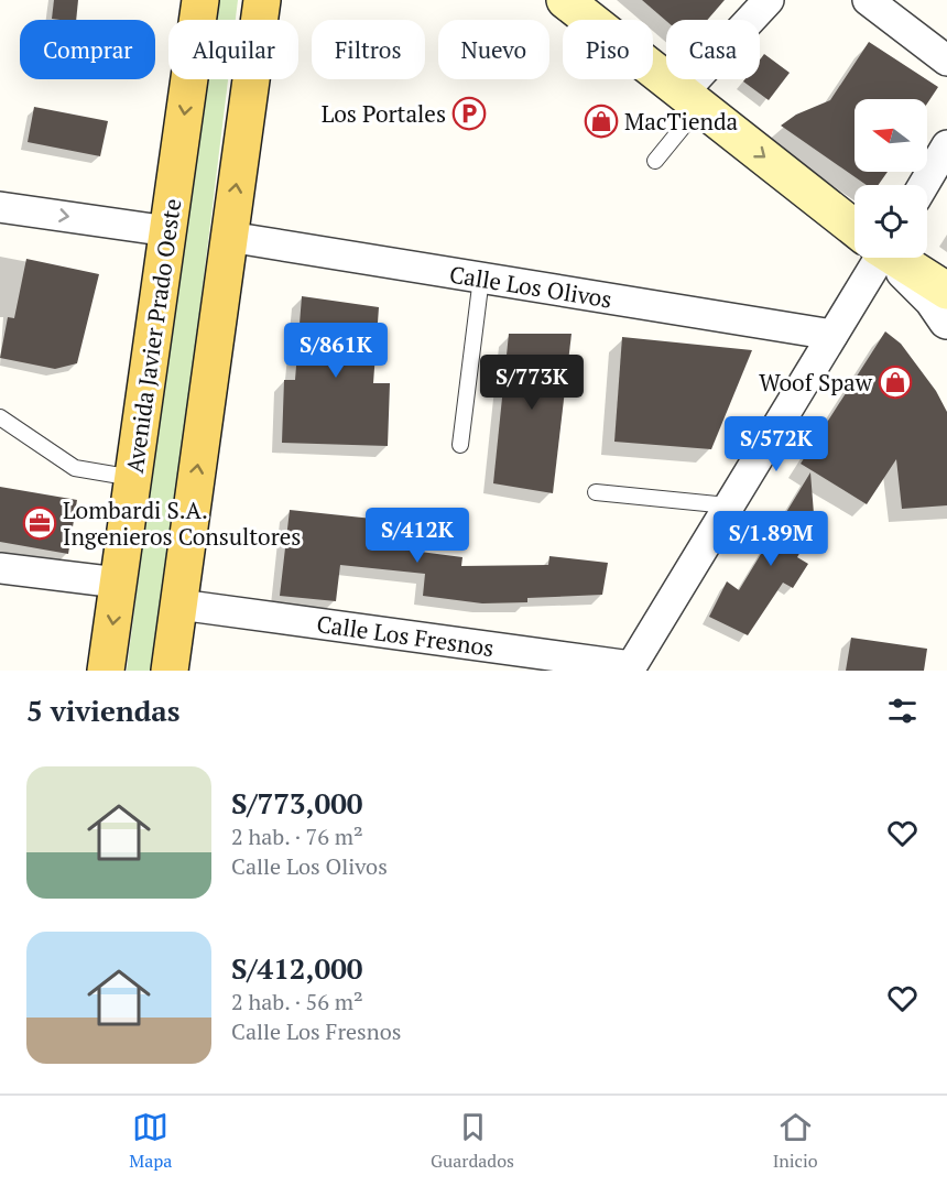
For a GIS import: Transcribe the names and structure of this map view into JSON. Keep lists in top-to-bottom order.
{
  "streets": {
    "main road": ["Avenida Javier Prado Oeste"],
    "street": ["Calle Los Olivos", "Calle Los Fresnos"]
  },
  "places": {
    "parking": ["Los Portales"],
    "shop": ["MacTienda", "Woof Spaw"],
    "office": ["Lombardi S.A. Ingenieros Consultores"]
  },
  "north": "left",
  "page": {
    "chip": [
      "Comprar",
      "Alquilar",
      "Filtros",
      "Nuevo",
      "Piso",
      "Casa"
    ],
    "price": [
      "S/861K",
      "S/773K",
      "S/572K",
      "S/412K",
      "S/1.89M"
    ],
    "heading": "5 viviendas",
    "list": [
      {
        "name": "S/773,000",
        "note": "2 hab. · 76 m² · Calle Los Olivos"
      },
      {
        "name": "S/412,000",
        "note": "2 hab. · 56 m² · Calle Los Fresnos"
      }
    ],
    "tabs": ["Mapa", "Guardados", "Inicio"]
  }
}
